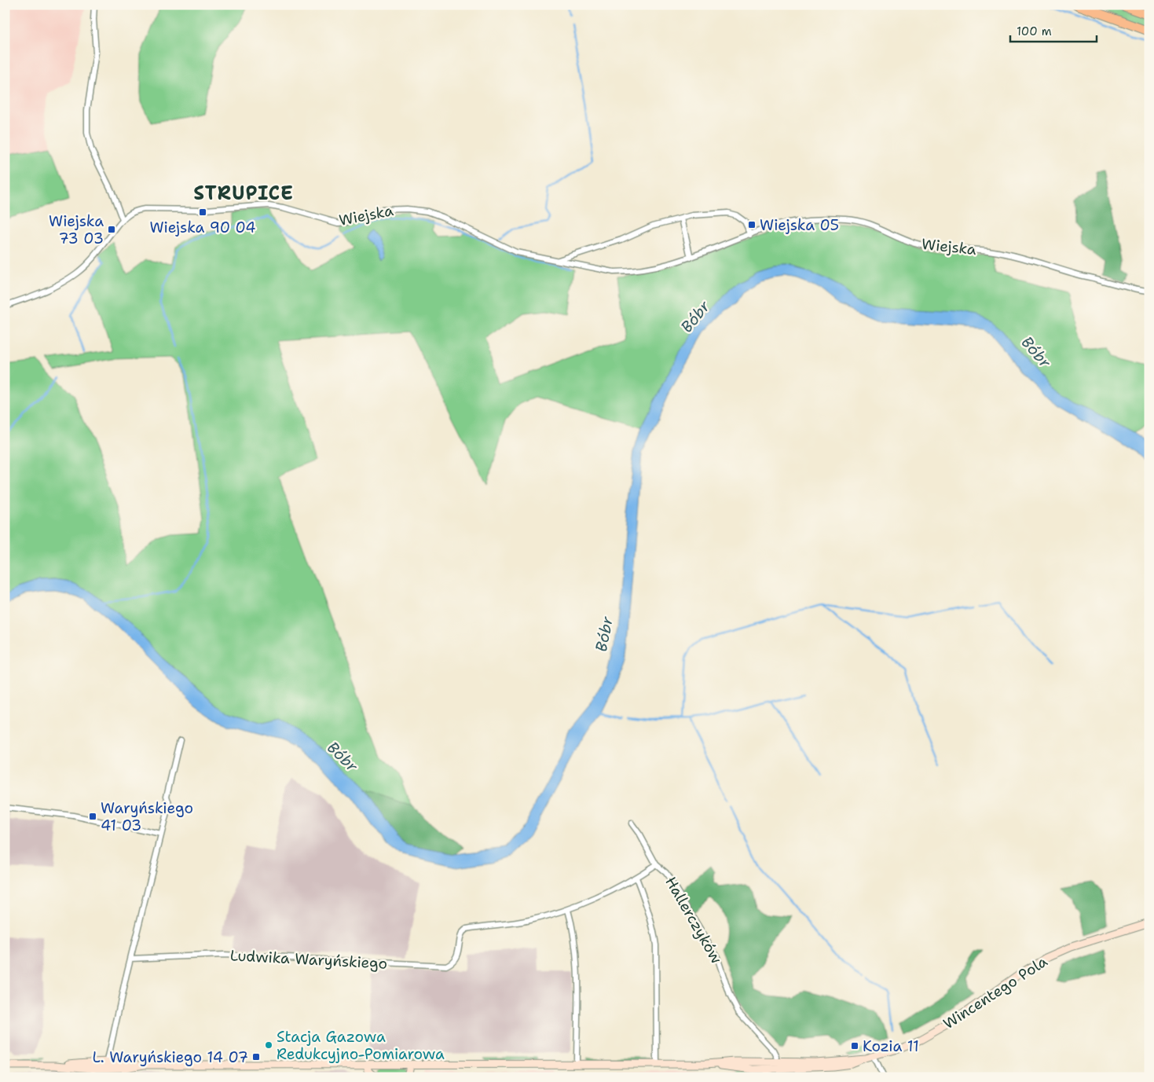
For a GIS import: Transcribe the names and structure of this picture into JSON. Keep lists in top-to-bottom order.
{
  "streets": {
    "street": [
      "Wiejska",
      "Hallerczyków",
      "Ludwika Waryńskiego",
      "Wincentego Pola"
    ]
  },
  "crossings": [
    ["Hallerczyków", "Wincentego Pola"]
  ],
  "districts": ["STRUPICE"],
  "water": ["Bóbr"],
  "places": {
    "transit": [
      "Wiejska 90 04",
      "Wiejska 05",
      "Wiejska 73 03",
      "Waryńskiego 41 03",
      "Kozia 11",
      "L. Waryńskiego 14 07"
    ],
    "other": ["Stacja Gazowa Redukcyjno-Pomiarowa"]
  },
  "scale_bar": "100 m"
}
